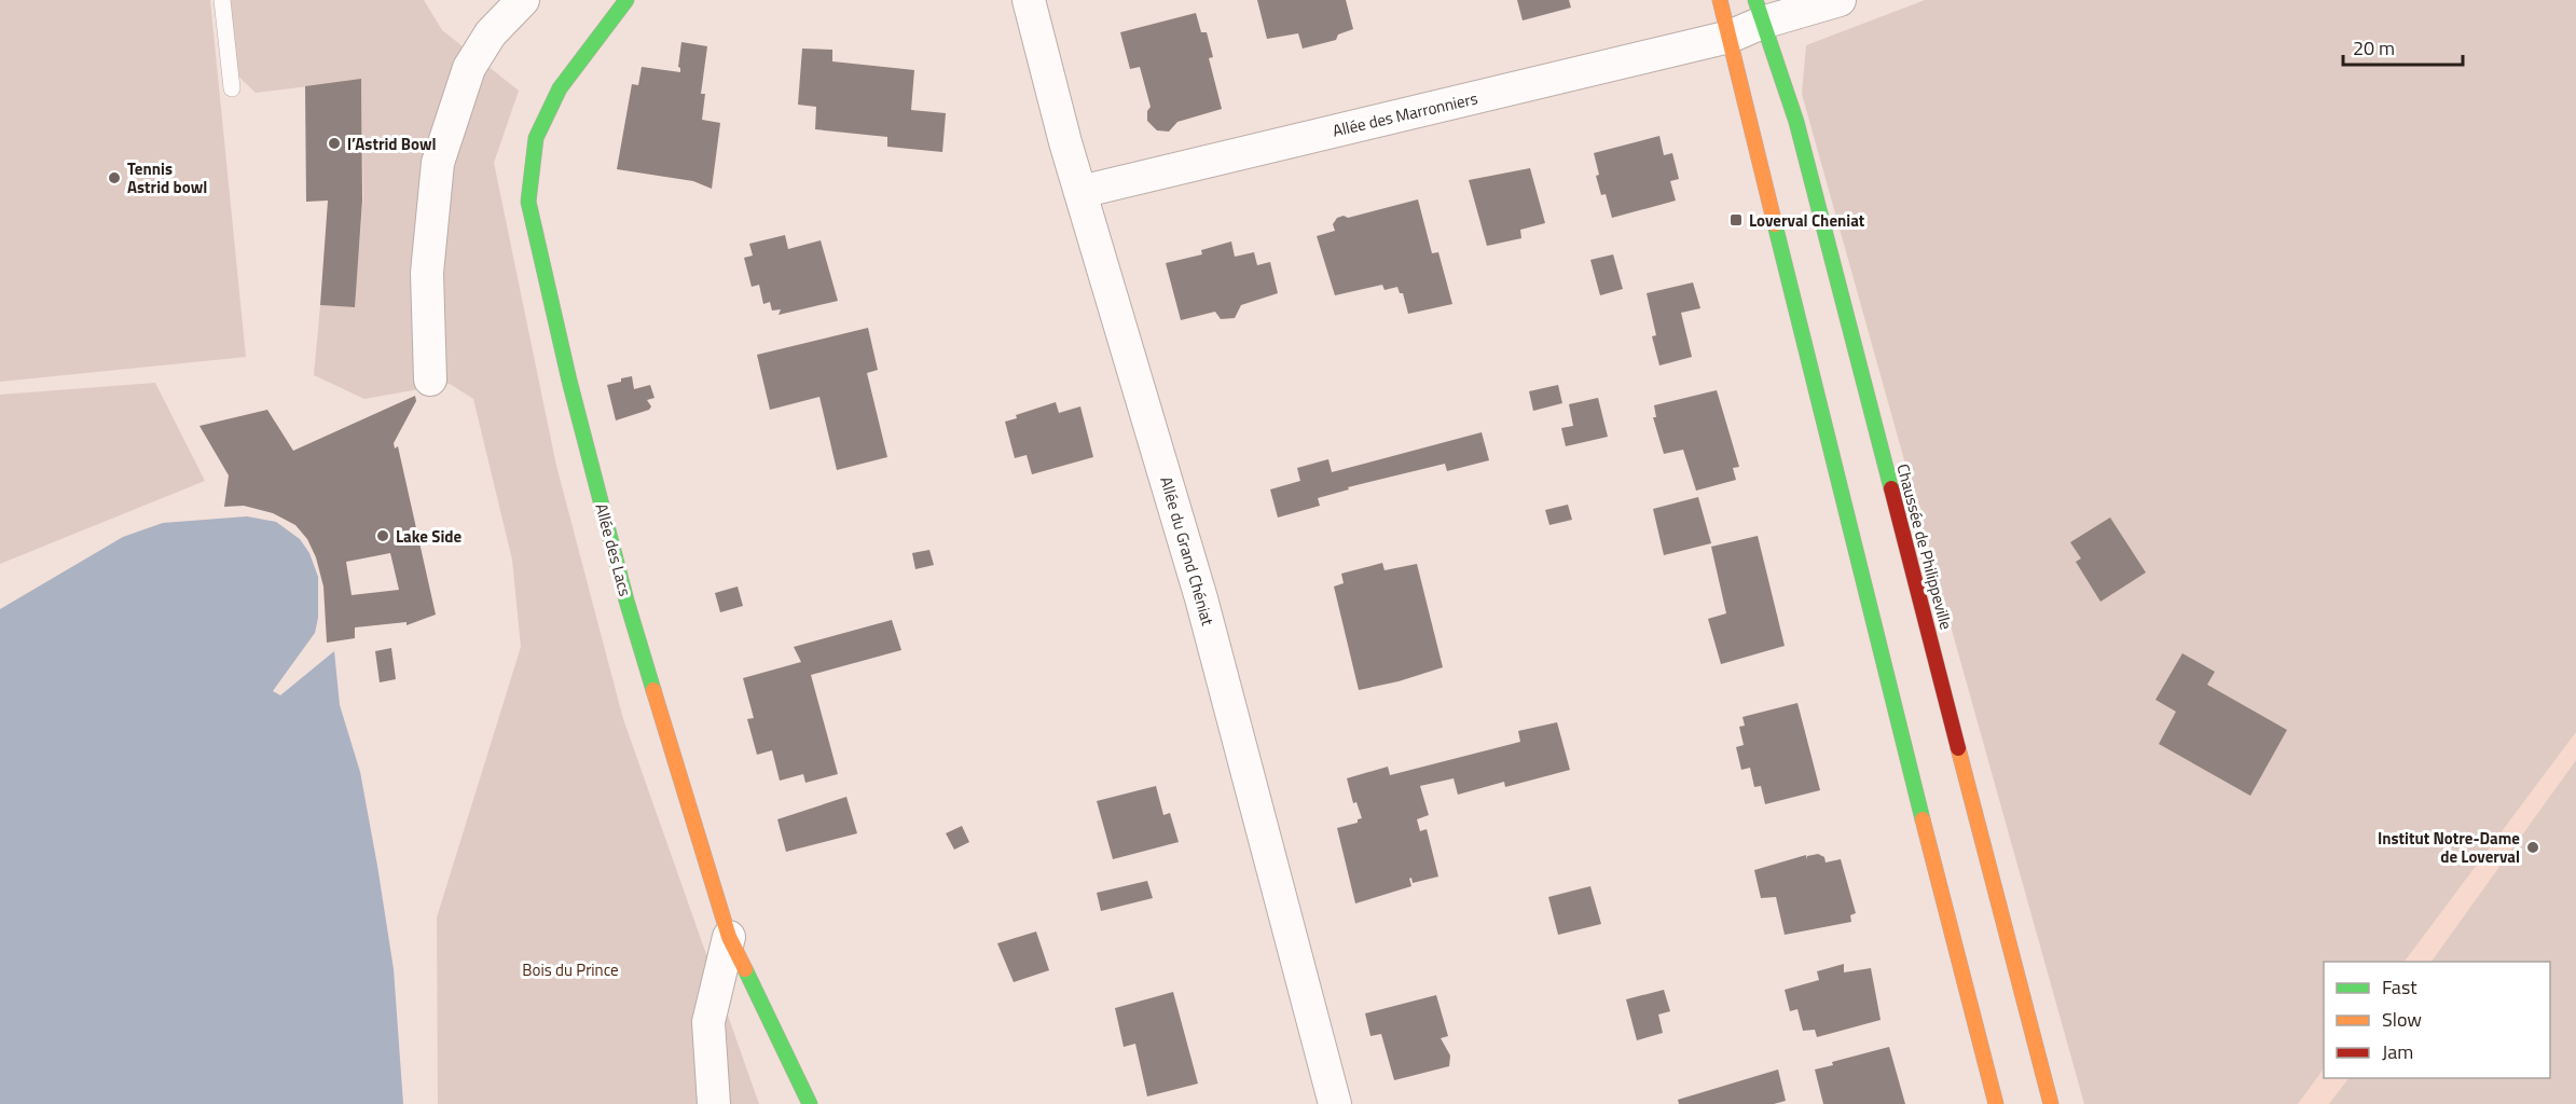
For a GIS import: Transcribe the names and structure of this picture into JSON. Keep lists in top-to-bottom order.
{
  "streets": {
    "main road": ["Chaussée de Philippeville", "Allée des Lacs"],
    "street": ["Allée des Marronniers", "Allée du Grand Chéniat"]
  },
  "crossings": [
    ["Allée des Marronniers", "Chaussée de Philippeville"],
    ["Allée des Marronniers", "Allée du Grand Chéniat"]
  ],
  "parks": ["Bois du Prince"],
  "places": {
    "other": [
      "l’Astrid Bowl",
      "Tennis Astrid bowl",
      "Lake Side",
      "Institut Notre-Dame de Loverval"
    ],
    "transit": ["Loverval Cheniat"]
  },
  "legend": ["Fast", "Slow", "Jam"],
  "scale_bar": "20 m"
}
